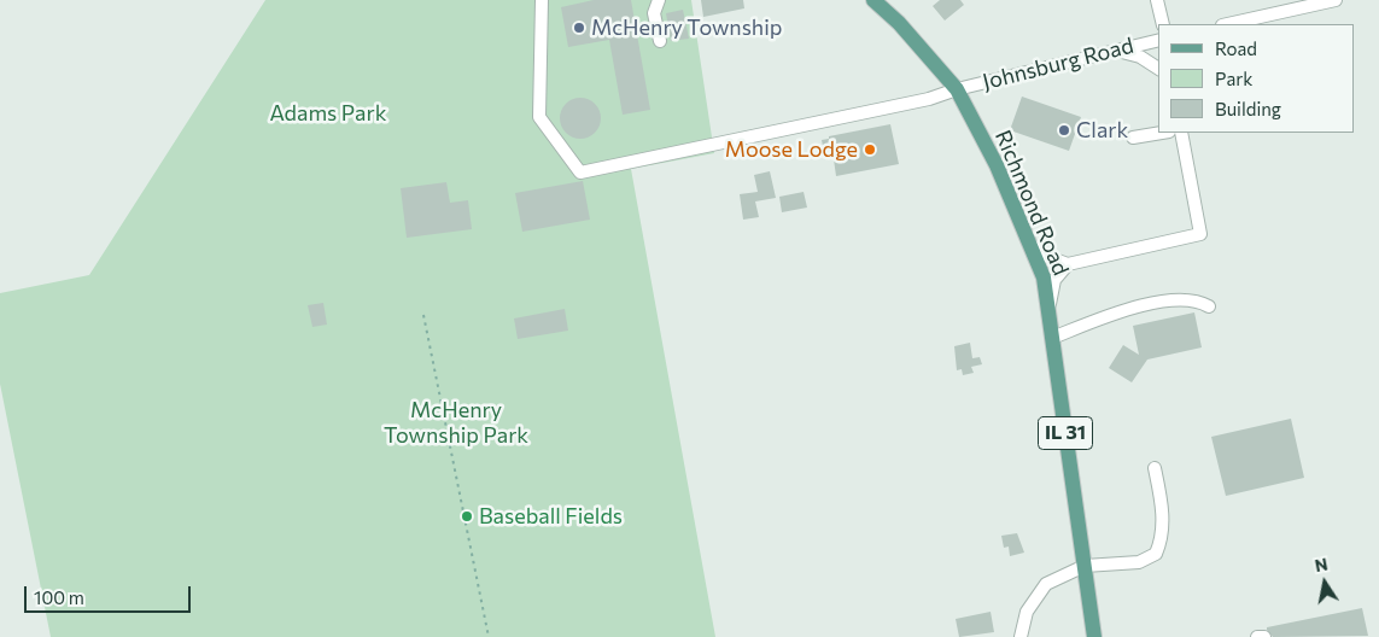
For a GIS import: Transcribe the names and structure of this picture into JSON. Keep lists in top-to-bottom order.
{
  "streets": {
    "main road": ["Richmond Road", "IL 31"],
    "street": ["Johnsburg Road"]
  },
  "crossings": [
    ["Johnsburg Road", "Richmond Road"]
  ],
  "parks": ["Adams Park", "McHenry Township Park"],
  "places": [
    "McHenry Township",
    "Clark",
    "Moose Lodge",
    "Baseball Fields"
  ],
  "legend": ["Road", "Park", "Building"],
  "scale_bar": "100 m",
  "north": "top"
}
